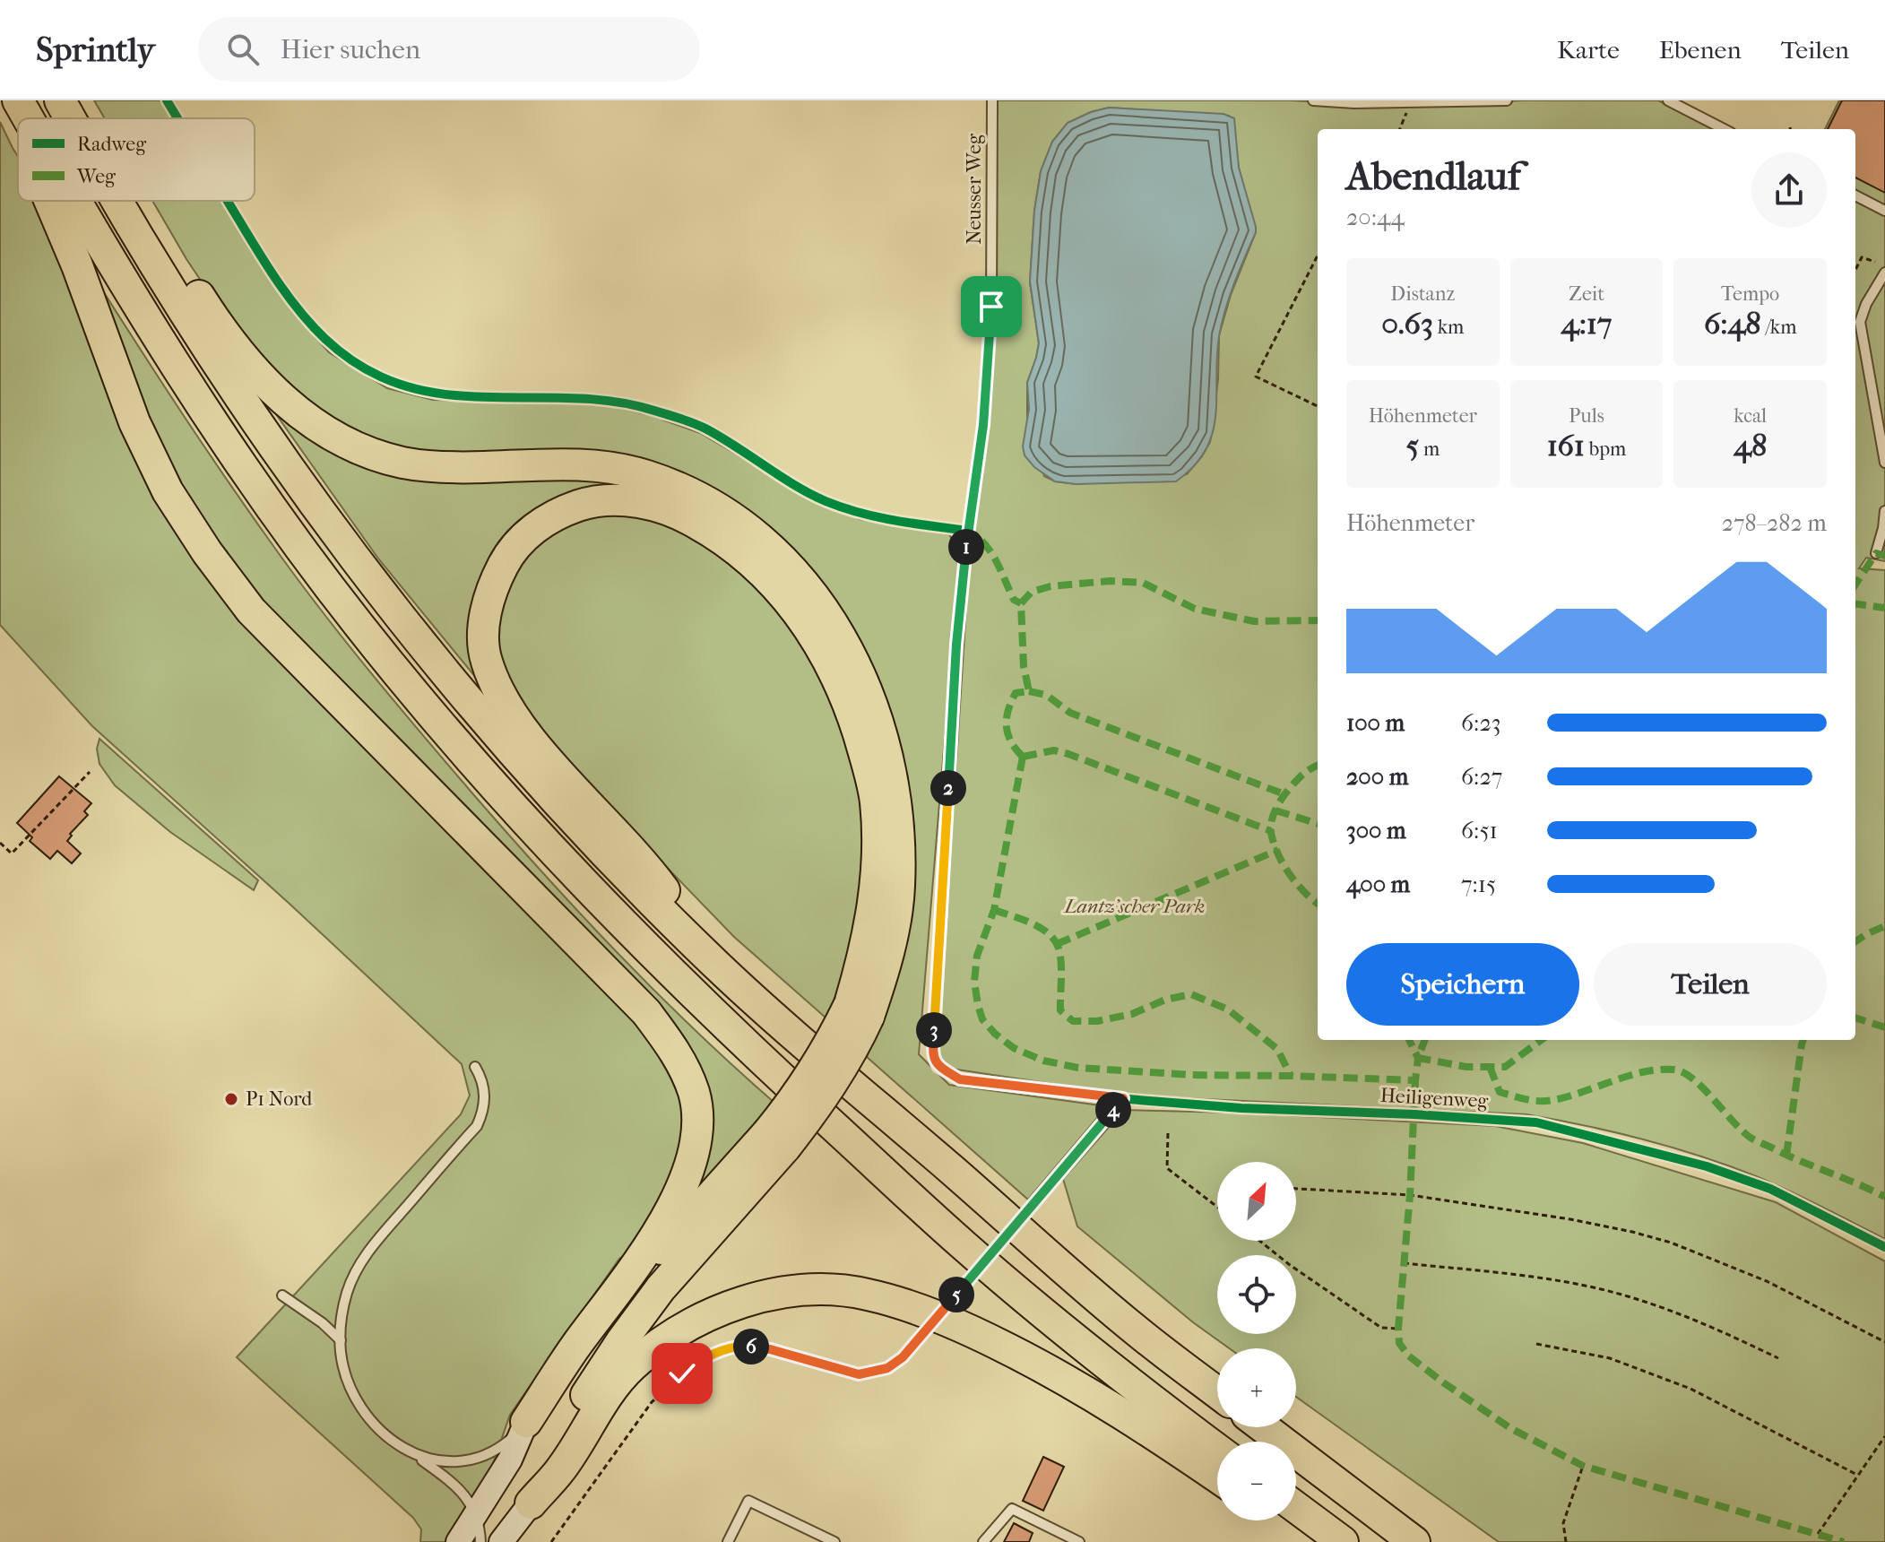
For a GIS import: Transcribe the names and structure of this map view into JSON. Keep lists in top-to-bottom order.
{
  "streets": {
    "lane": ["Neusser Weg", "Heiligenweg"]
  },
  "crossings": [
    ["Neusser Weg", "Heiligenweg"]
  ],
  "parks": ["Lantz'scher Park"],
  "places": ["P1 Nord"],
  "legend": ["Radweg", "Weg"],
  "north": "top right",
  "page": {
    "header": "Sprintly",
    "search": "Hier suchen",
    "nav": ["Karte", "Ebenen", "Teilen"],
    "heading": ["Abendlauf", "20:44"],
    "stats": [
      ["Distanz", "0.63 km"],
      ["Zeit", "4:17"],
      ["Tempo", "6:48 /km"],
      ["Höhenmeter", "5 m"],
      ["Puls", "161 bpm"],
      ["kcal", "48"]
    ],
    "chart": ["Höhenmeter", "278–282 m"],
    "pins": [
      "1",
      "2",
      "3",
      "4",
      "5",
      "6"
    ],
    "list": [
      {
        "name": "100 m",
        "note": "6:23"
      },
      {
        "name": "200 m",
        "note": "6:27"
      },
      {
        "name": "300 m",
        "note": "6:51"
      },
      {
        "name": "400 m",
        "note": "7:15"
      }
    ],
    "buttons": ["Speichern", "Teilen"],
    "map_buttons": ["+", "−"]
  }
}
